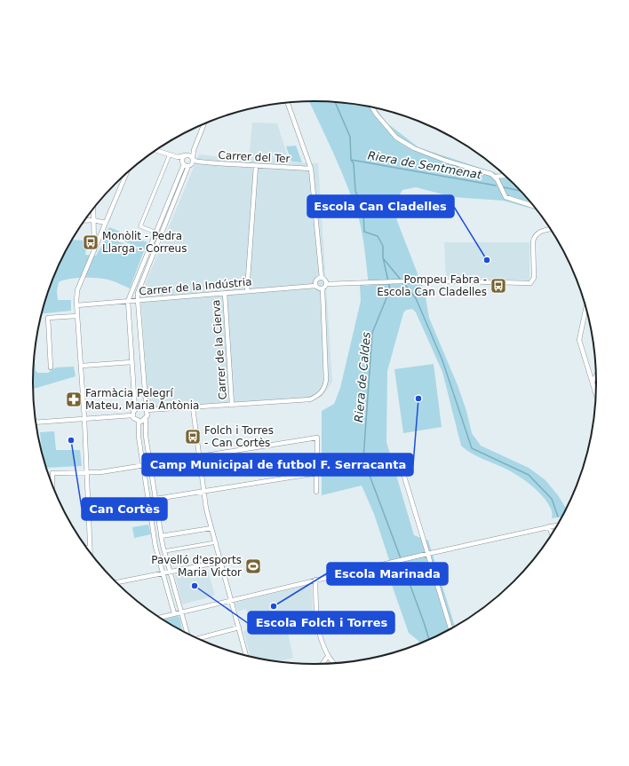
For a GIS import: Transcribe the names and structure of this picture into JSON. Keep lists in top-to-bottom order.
{
  "streets": {
    "street": ["Carrer del Ter", "Carrer de la Indústria", "Carrer de la Cierva"]
  },
  "crossings": [
    ["Carrer de la Indústria", "Carrer de la Cierva"]
  ],
  "water": ["Riera de Sentmenat", "Riera de Caldes"],
  "places": {
    "bus stop": ["Monòlit - Pedra Llarga - Correus", "Pompeu Fabra - Escola Can Cladelles", "Folch i Torres - Can Cortès"],
    "other": [
      "Escola Can Cladelles",
      "Camp Municipal de futbol F. Serracanta",
      "Can Cortès",
      "Escola Folch i Torres",
      "Escola Marinada"
    ],
    "pharmacy": ["Farmàcia Pelegrí Mateu, Maria Antònia"],
    "sports": ["Pavelló d'esports Maria Victor"]
  }
}
